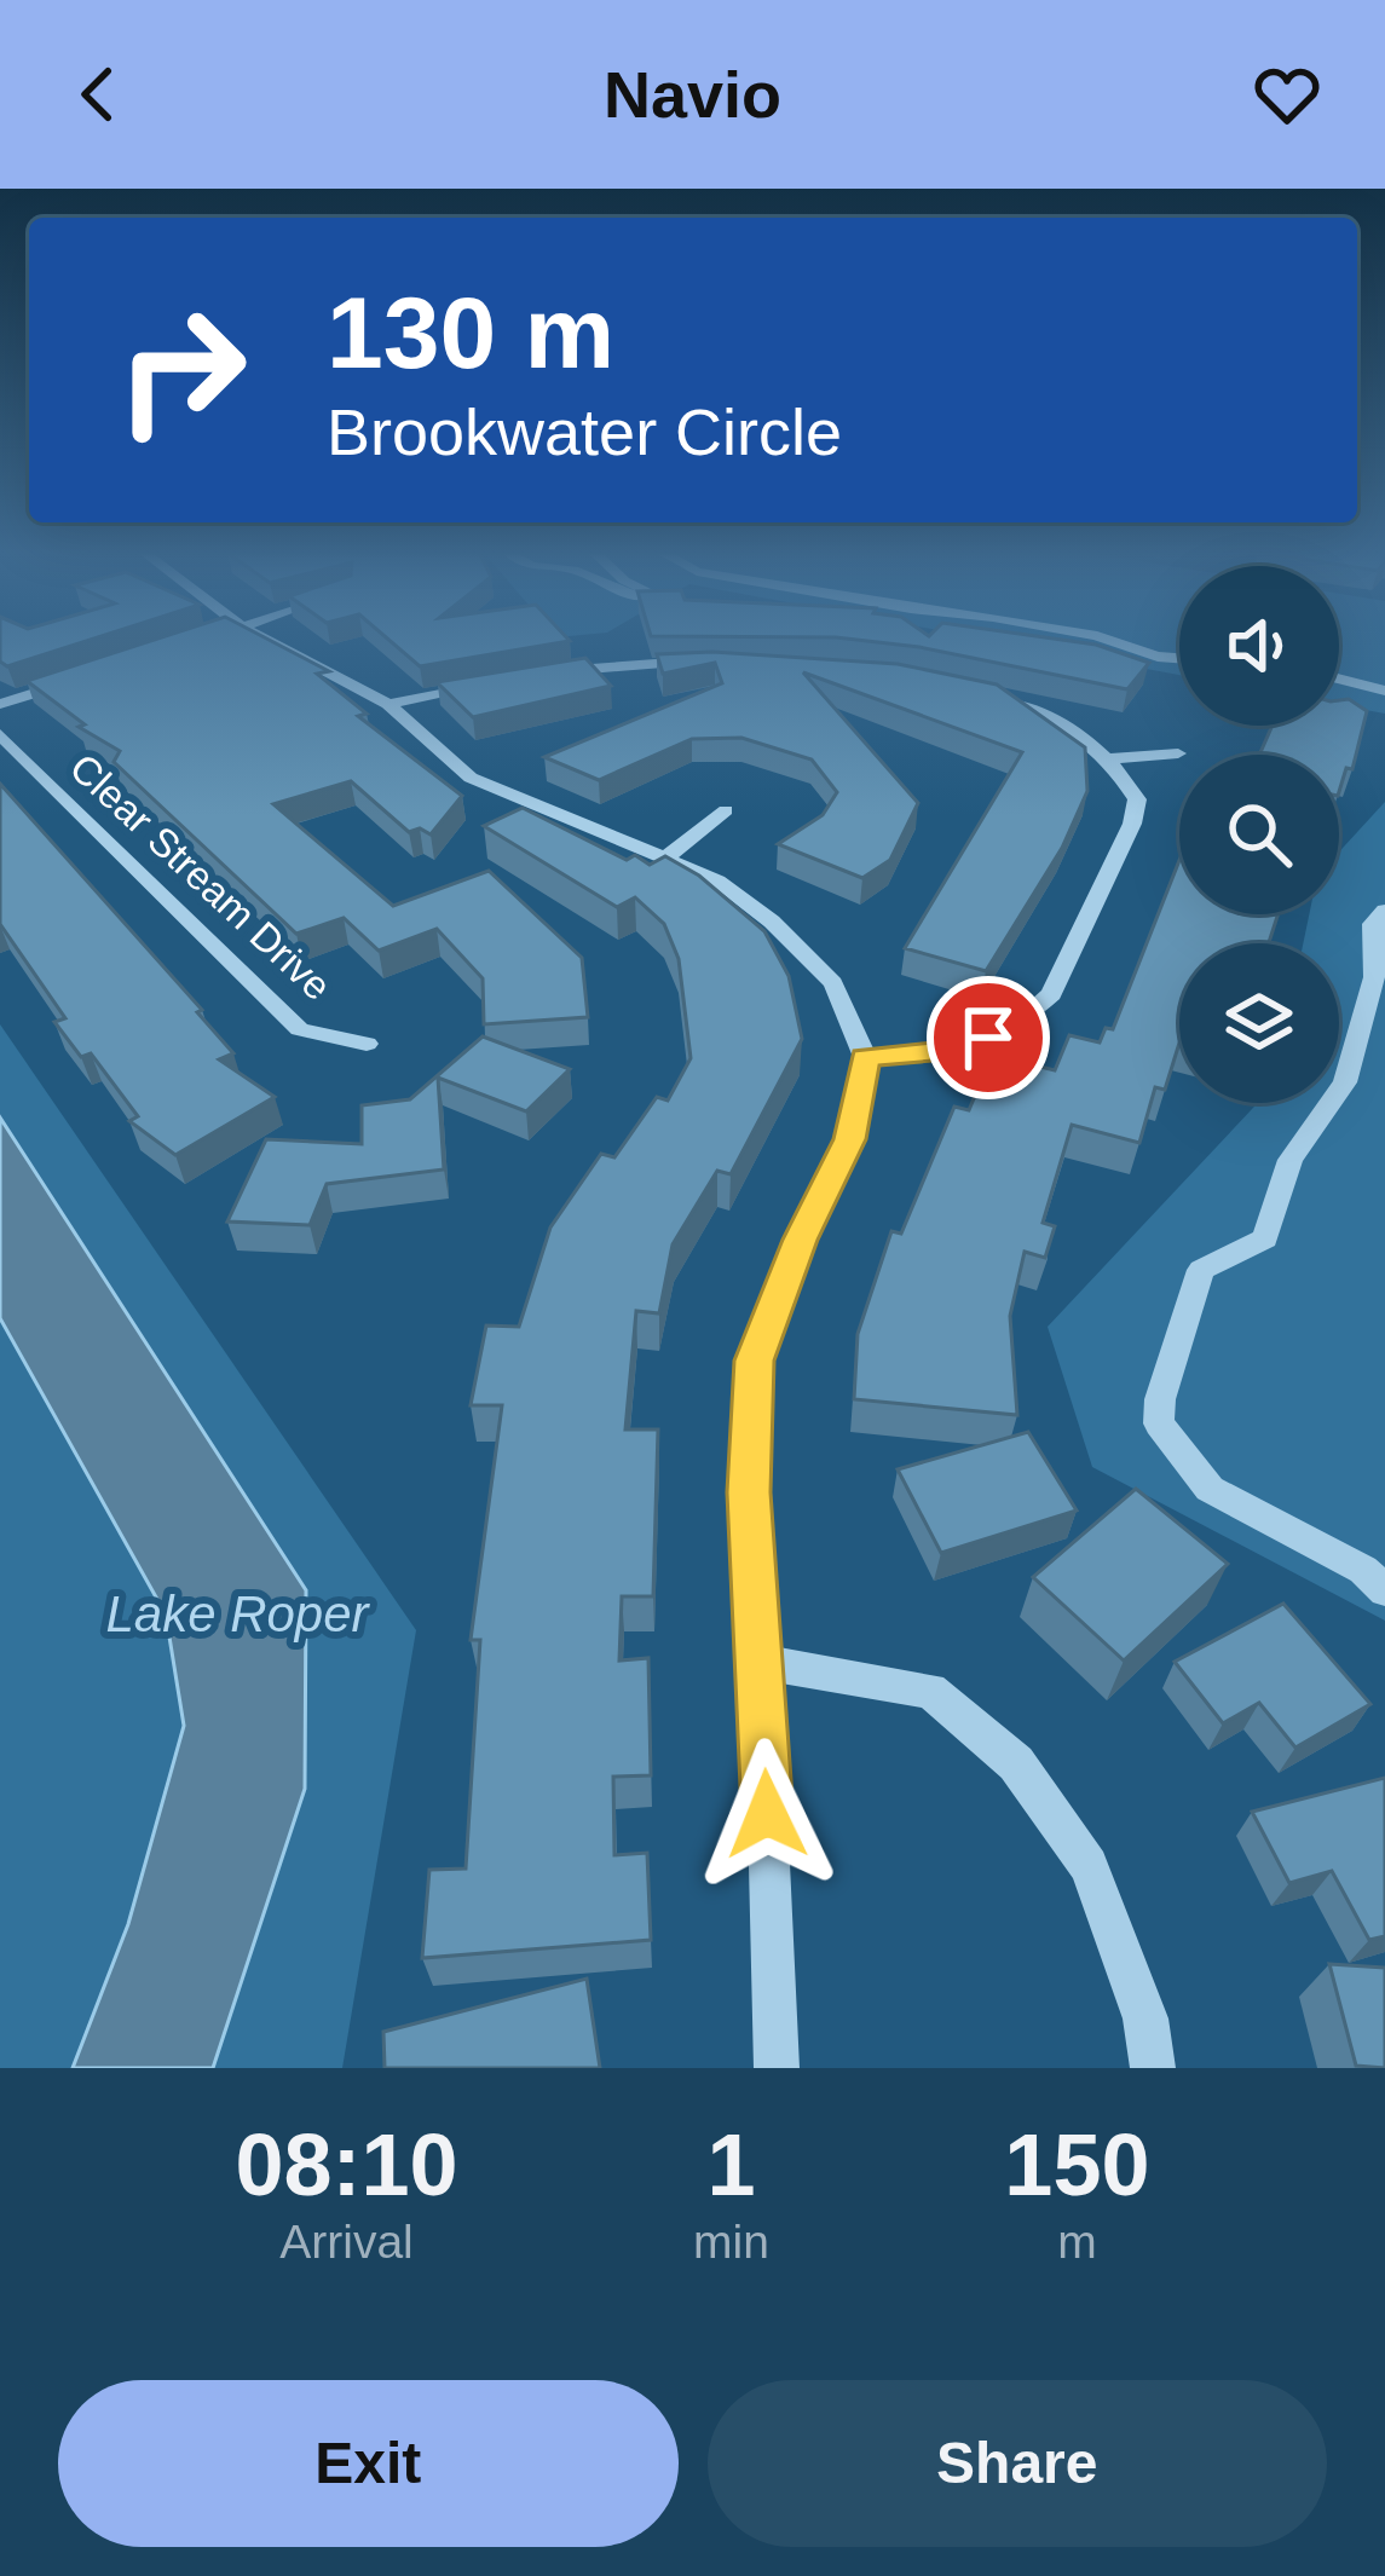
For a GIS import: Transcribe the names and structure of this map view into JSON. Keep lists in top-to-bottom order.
{
  "streets": {
    "street": ["Clear Stream Drive"]
  },
  "water": ["Lake Roper"],
  "page": {
    "header": "Navio",
    "turn": ["130 m", "Brookwater Circle"],
    "eta": [
      "08:10",
      "Arrival",
      "1",
      "min",
      "150",
      "m"
    ],
    "buttons": ["Exit", "Share"]
  }
}
